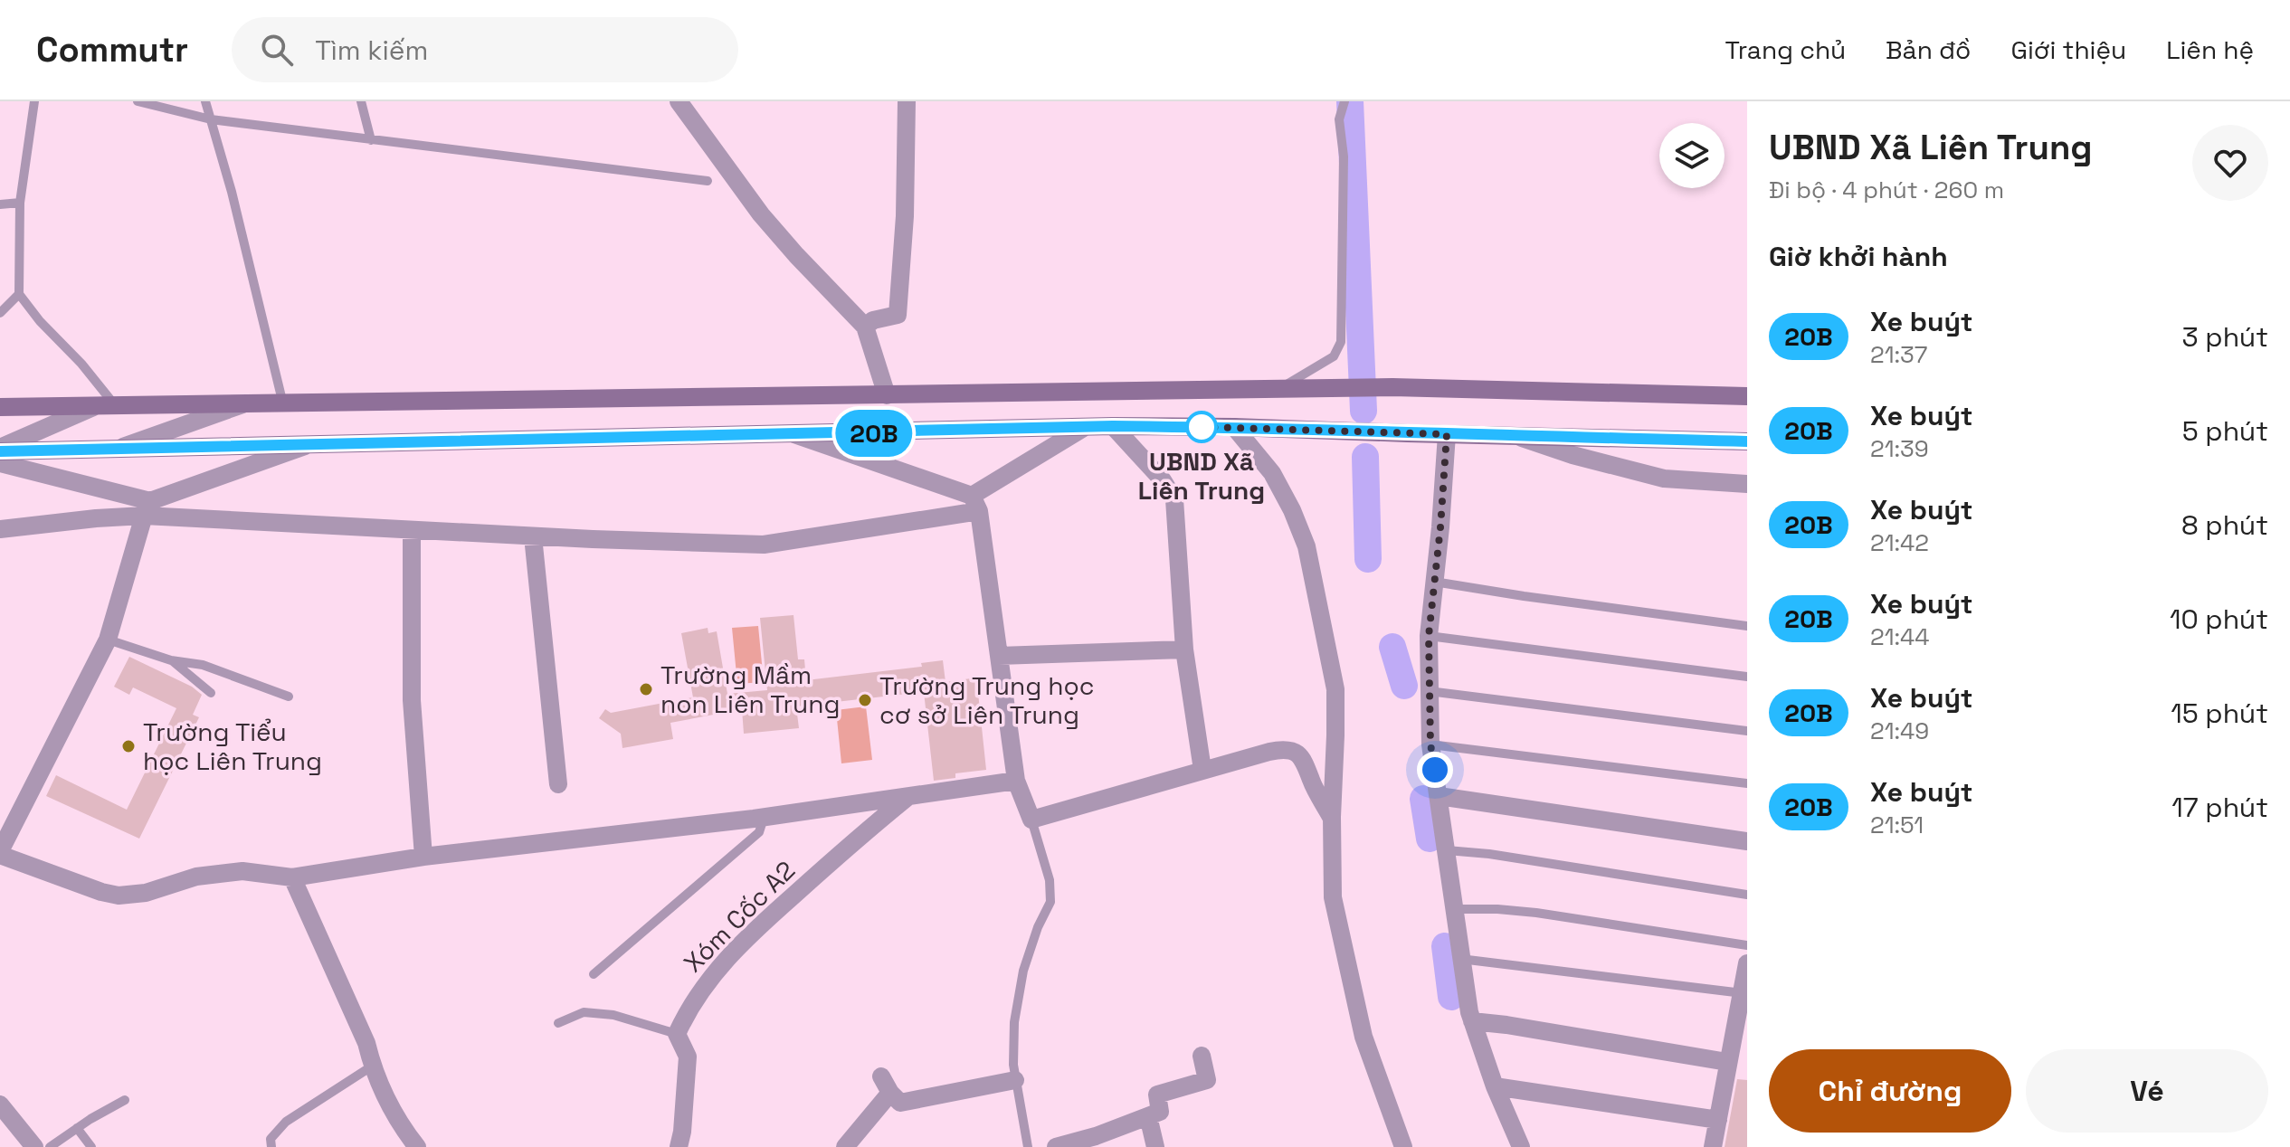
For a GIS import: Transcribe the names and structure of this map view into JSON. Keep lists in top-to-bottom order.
{
  "streets": {
    "street": ["Xóm Cốc A2"]
  },
  "places": [
    "UBND Xã Liên Trung",
    "Trường Mầm non Liên Trung",
    "Trường Trung học cơ sở Liên Trung",
    "Trường Tiểu học Liên Trung"
  ],
  "lines": ["bus line 20B"],
  "page": {
    "header": "Commutr",
    "search": "Tìm kiếm",
    "nav": [
      "Trang chủ",
      "Bản đồ",
      "Giới thiệu",
      "Liên hệ"
    ],
    "on_map": "20B",
    "heading": [
      ["UBND Xã Liên Trung", "Đi bộ · 4 phút · 260 m"],
      "Giờ khởi hành"
    ],
    "list": [
      {
        "mark": "20B",
        "name": "Xe buýt",
        "note": "21:37",
        "value": "3 phút"
      },
      {
        "mark": "20B",
        "name": "Xe buýt",
        "note": "21:39",
        "value": "5 phút"
      },
      {
        "mark": "20B",
        "name": "Xe buýt",
        "note": "21:42",
        "value": "8 phút"
      },
      {
        "mark": "20B",
        "name": "Xe buýt",
        "note": "21:44",
        "value": "10 phút"
      },
      {
        "mark": "20B",
        "name": "Xe buýt",
        "note": "21:49",
        "value": "15 phút"
      },
      {
        "mark": "20B",
        "name": "Xe buýt",
        "note": "21:51",
        "value": "17 phút"
      }
    ],
    "buttons": ["Chỉ đường", "Vé"]
  }
}
